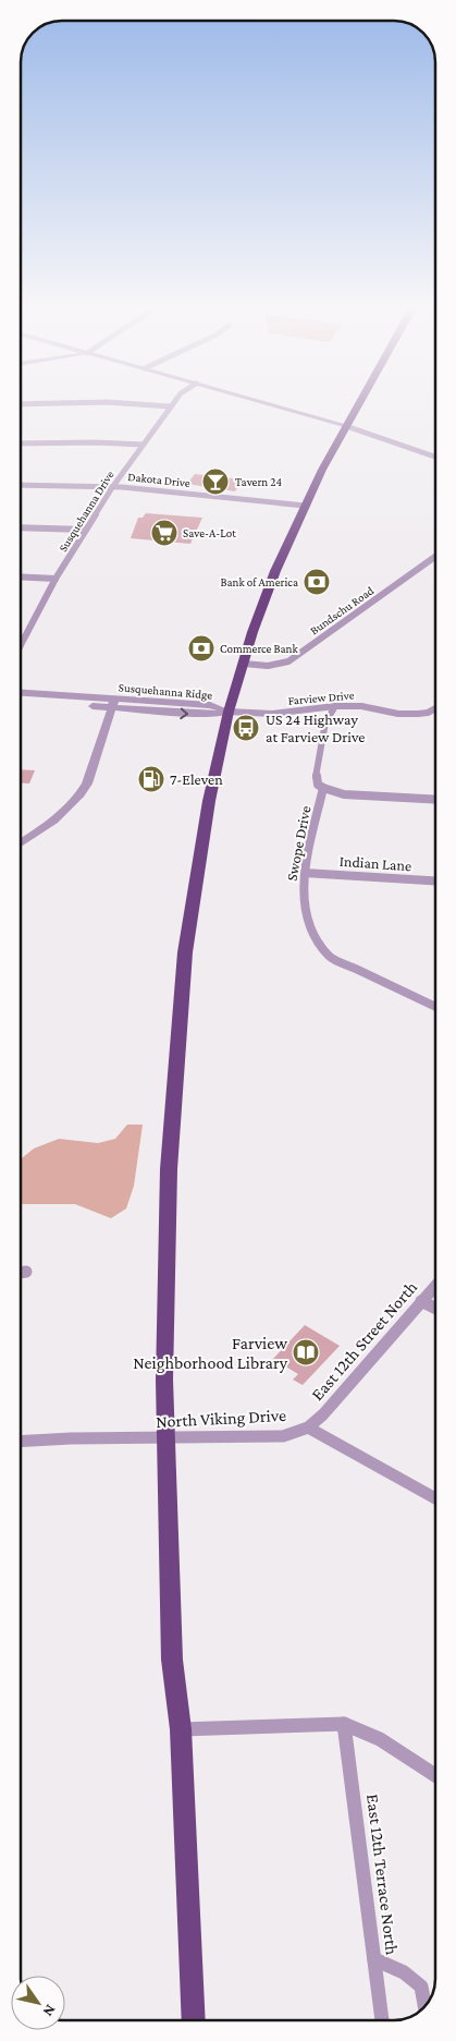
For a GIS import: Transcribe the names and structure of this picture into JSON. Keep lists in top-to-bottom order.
{
  "streets": {
    "street": [
      "Dakota Drive",
      "Susquehanna Drive",
      "Bundschu Road",
      "Susquehanna Ridge",
      "Farview Drive",
      "Swope Drive",
      "Indian Lane",
      "East 12th Street North",
      "North Viking Drive",
      "East 12th Terrace North"
    ]
  },
  "crossings": [
    ["Dakota Drive", "Susquehanna Drive"],
    ["Susquehanna Ridge", "Farview Drive"],
    ["Farview Drive", "Swope Drive"],
    ["Swope Drive", "Indian Lane"],
    ["East 12th Street North", "North Viking Drive"]
  ],
  "places": {
    "bar": ["Tavern 24"],
    "supermarket": ["Save-A-Lot"],
    "bank": ["Bank of America", "Commerce Bank"],
    "bus stop": ["US 24 Highway at Farview Drive"],
    "fuel station": ["7-Eleven"],
    "library": ["Farview Neighborhood Library"]
  },
  "north": "bottom right"
}
